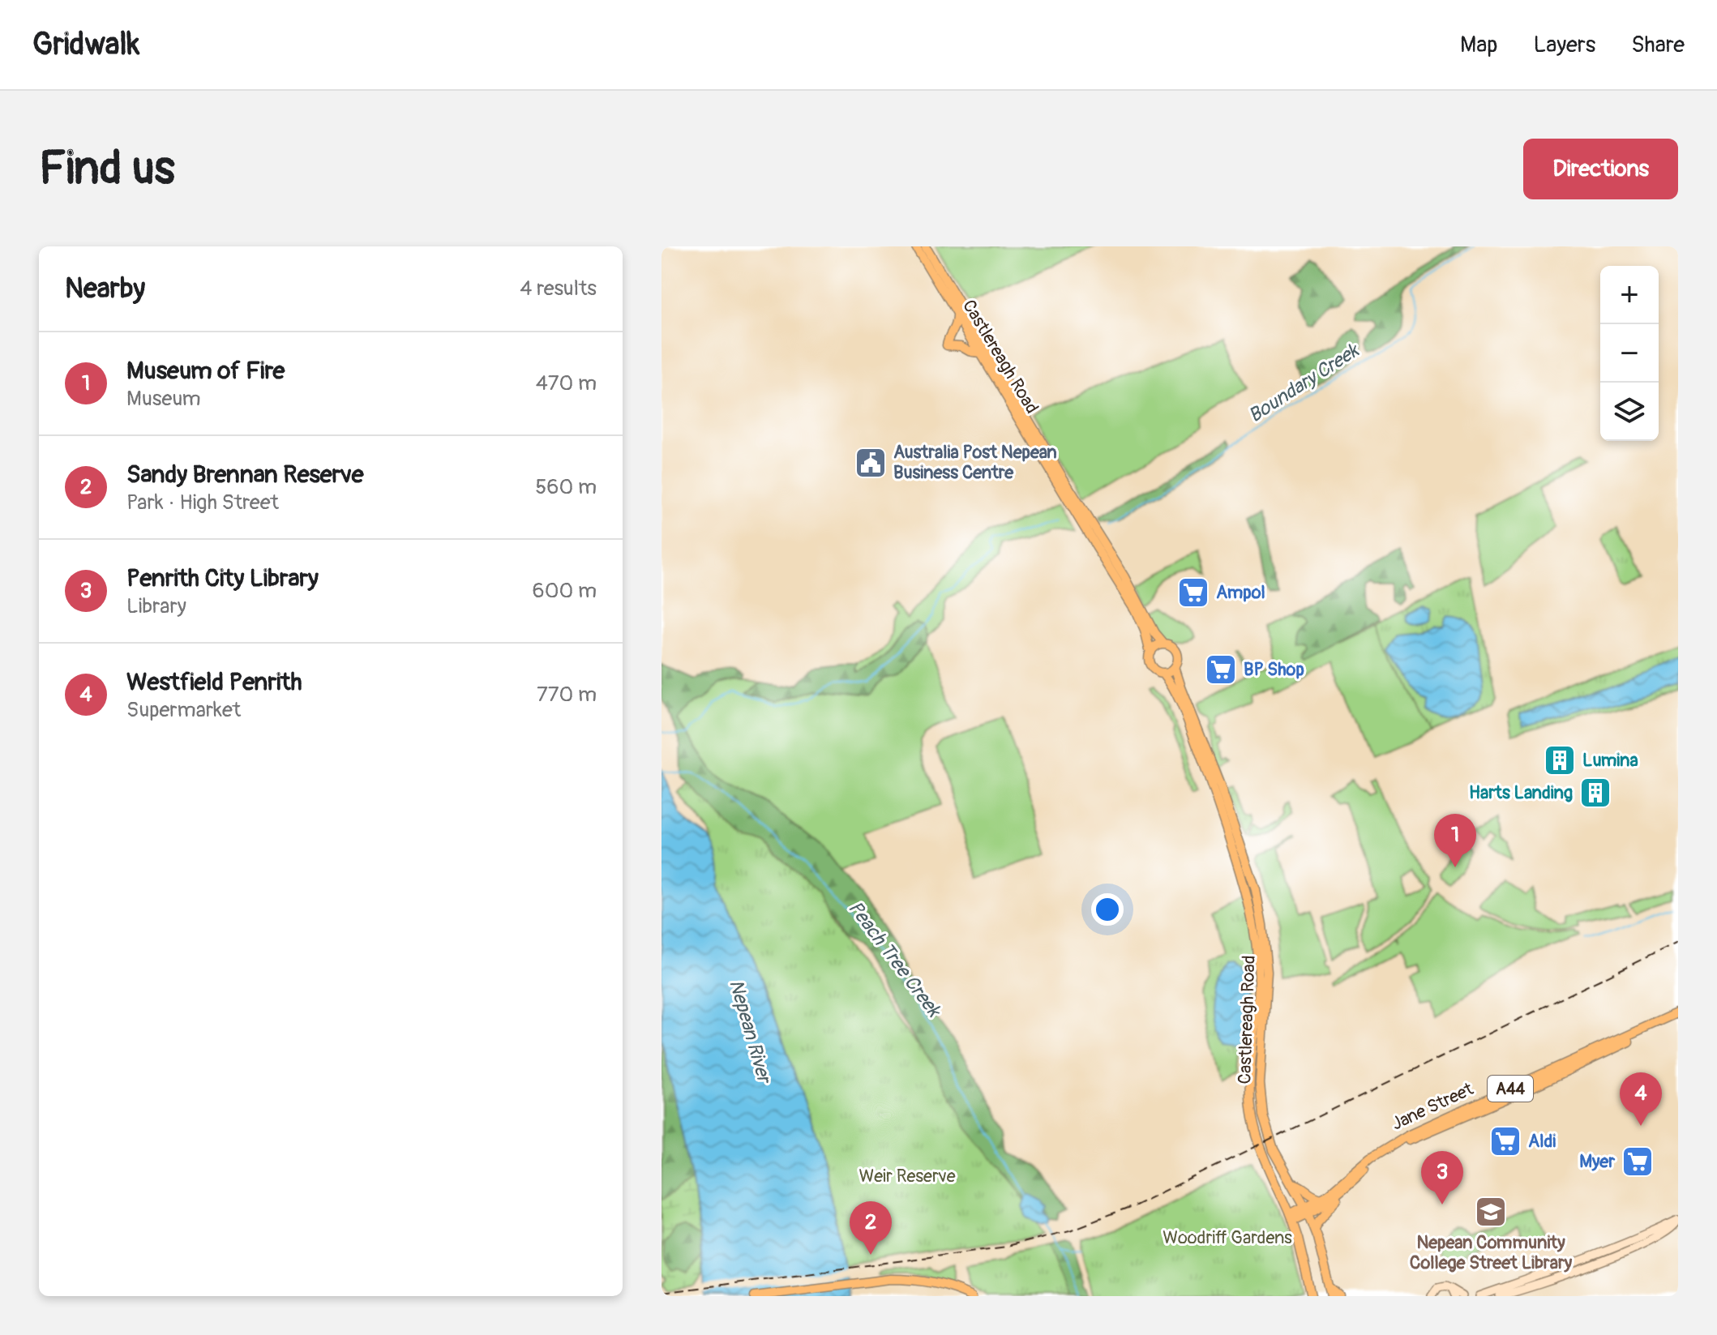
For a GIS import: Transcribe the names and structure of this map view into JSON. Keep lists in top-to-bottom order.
{
  "streets": {
    "main road": ["Castlereagh Road", "A44", "Jane Street"]
  },
  "crossings": [
    ["Castlereagh Road", "A44"],
    ["Castlereagh Road", "Jane Street"],
    ["A44", "Jane Street"]
  ],
  "water": ["Boundary Creek", "Peach Tree Creek", "Nepean River"],
  "parks": ["Weir Reserve", "Woodriff Gardens"],
  "places": {
    "public building": ["Australia Post Nepean Business Centre"],
    "supermarket": [
      "Ampol",
      "BP Shop",
      "Aldi",
      "Myer"
    ],
    "building": ["Lumina", "Harts Landing"],
    "school or university": ["Nepean Community College Street Library"]
  },
  "page": {
    "header": "Gridwalk",
    "nav": ["Map", "Layers", "Share"],
    "buttons": "Directions",
    "title": "Find us",
    "heading": ["Nearby", "4 results"],
    "map_buttons": ["+", "−"],
    "list": [
      {
        "mark": "1",
        "name": "Museum of Fire",
        "note": "Museum",
        "value": "470 m"
      },
      {
        "mark": "2",
        "name": "Sandy Brennan Reserve",
        "note": "Park · High Street",
        "value": "560 m"
      },
      {
        "mark": "3",
        "name": "Penrith City Library",
        "note": "Library",
        "value": "600 m"
      },
      {
        "mark": "4",
        "name": "Westfield Penrith",
        "note": "Supermarket",
        "value": "770 m"
      }
    ],
    "pins": [
      "1",
      "4",
      "3",
      "2"
    ]
  }
}
